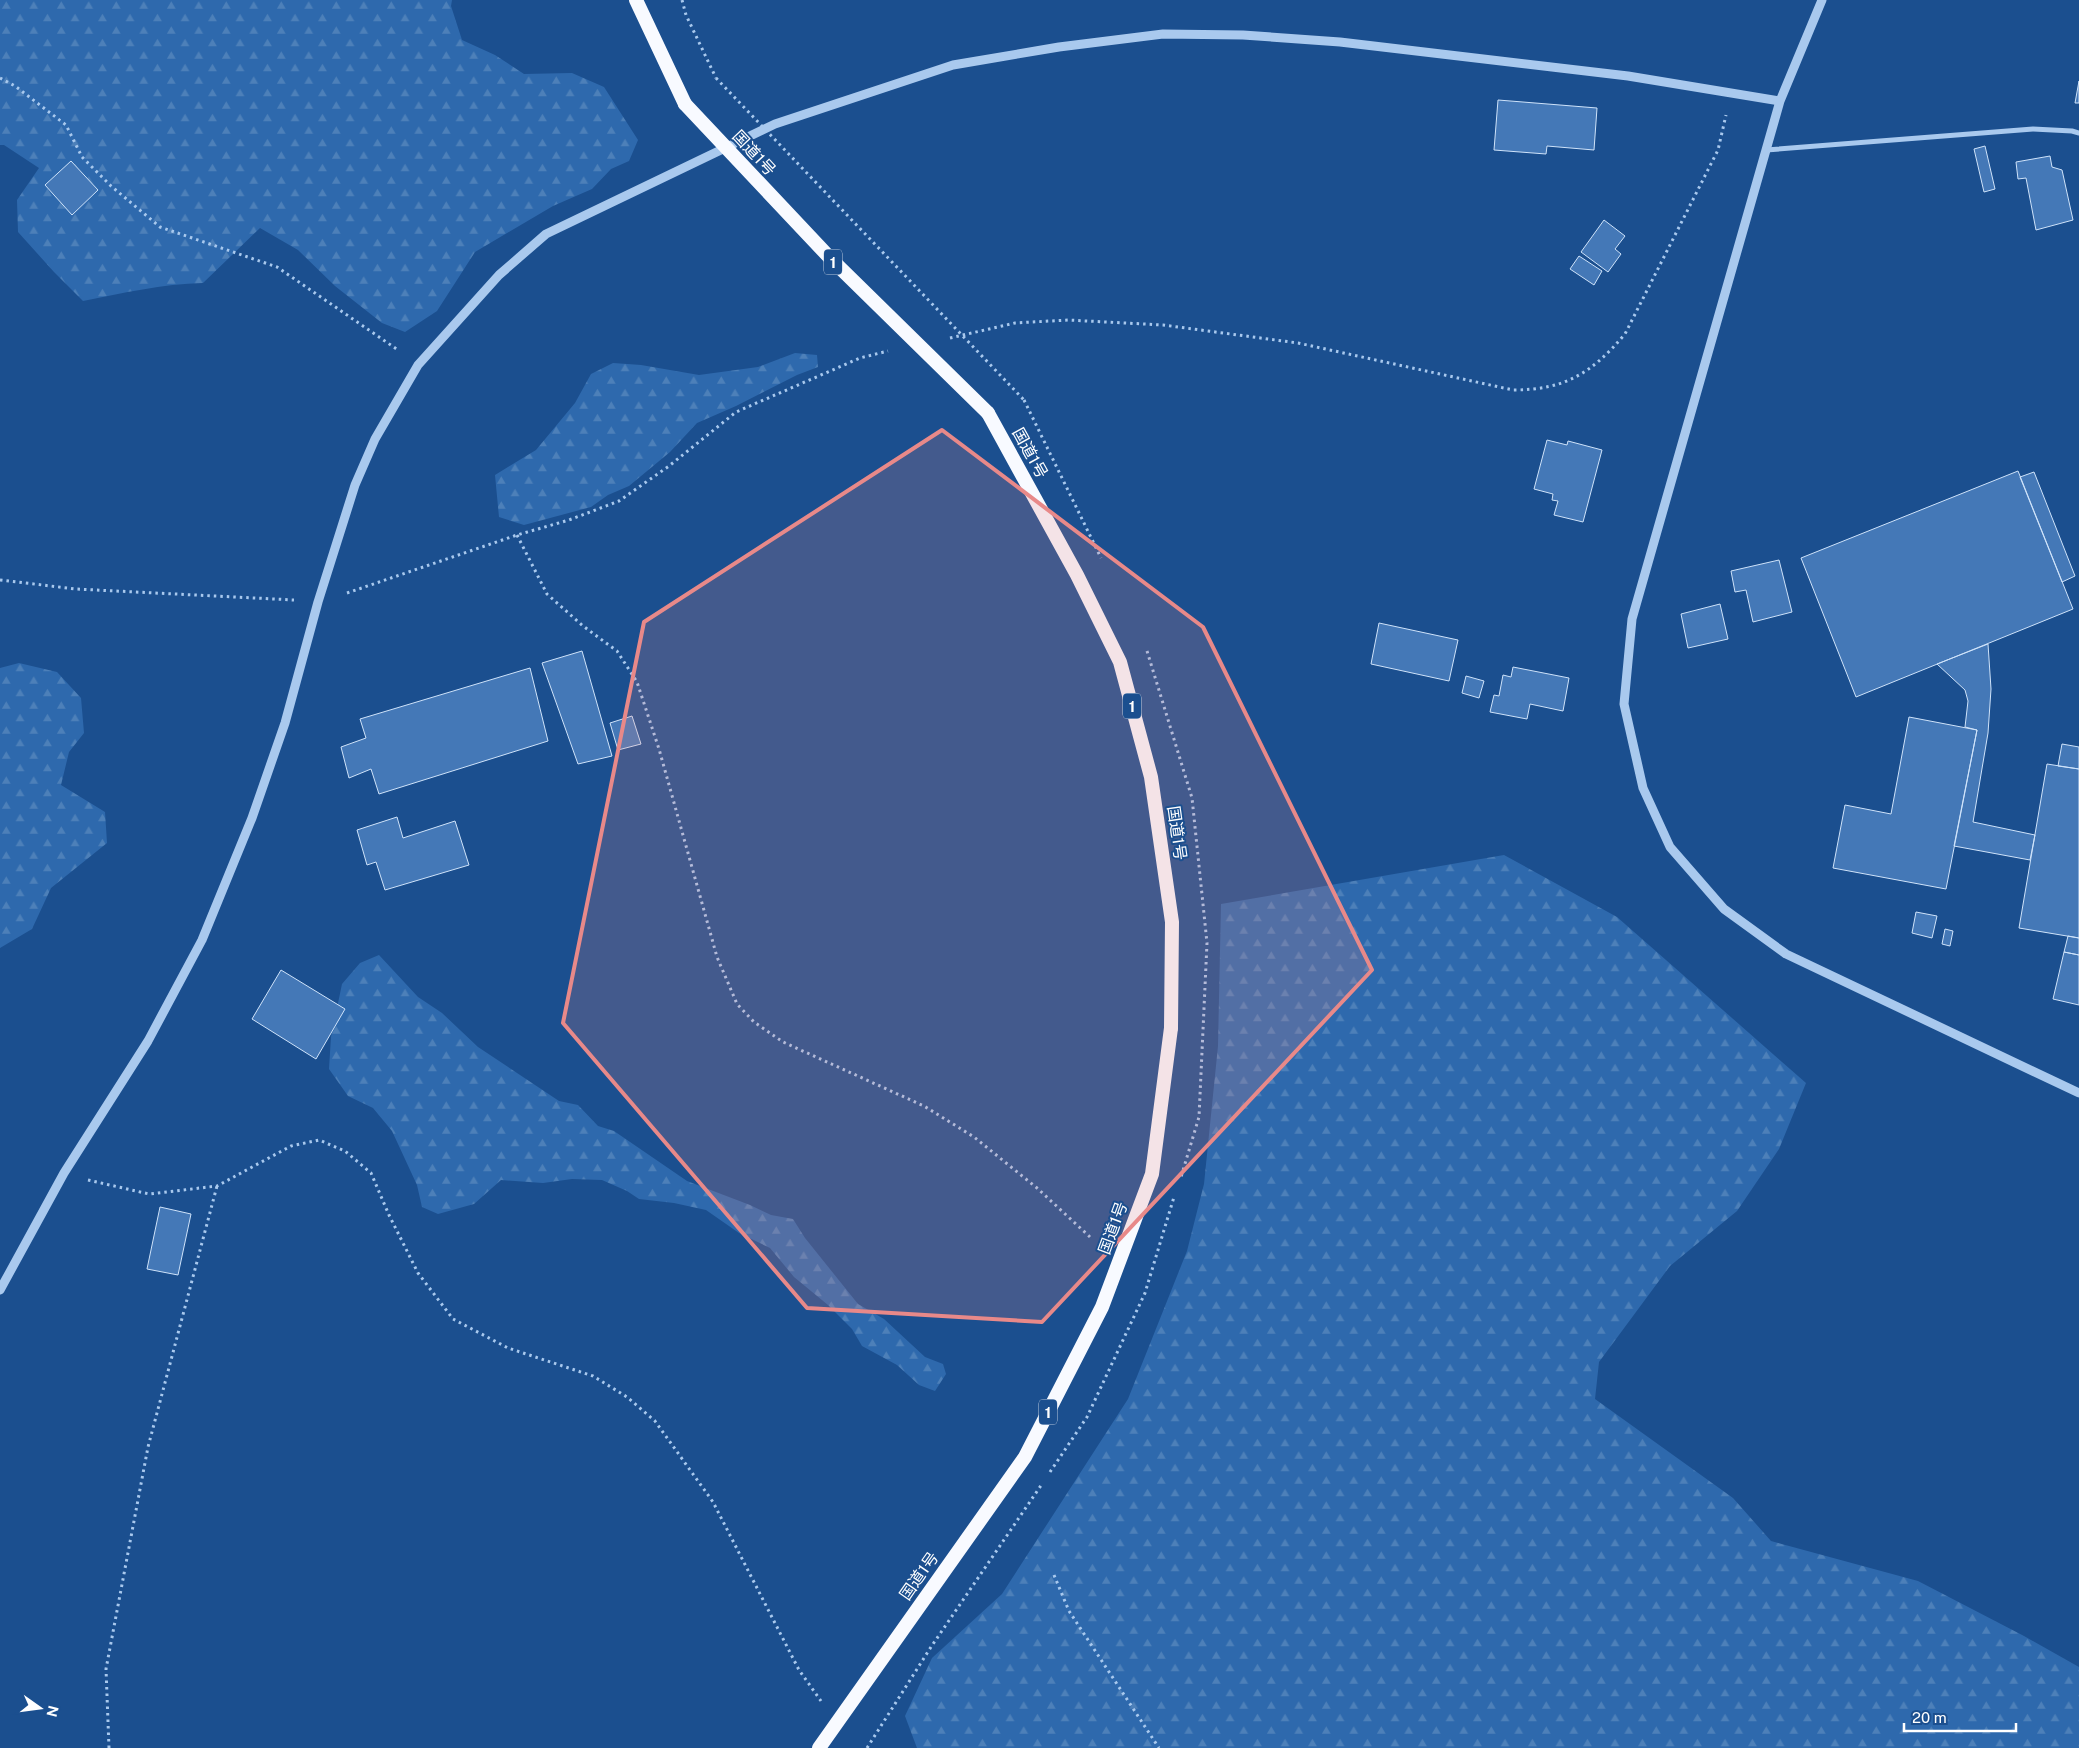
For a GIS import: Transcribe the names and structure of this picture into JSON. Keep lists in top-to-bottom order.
{
  "streets": {
    "highway": ["国道1号", "1"]
  },
  "scale_bar": "20 m",
  "north": "right"
}
